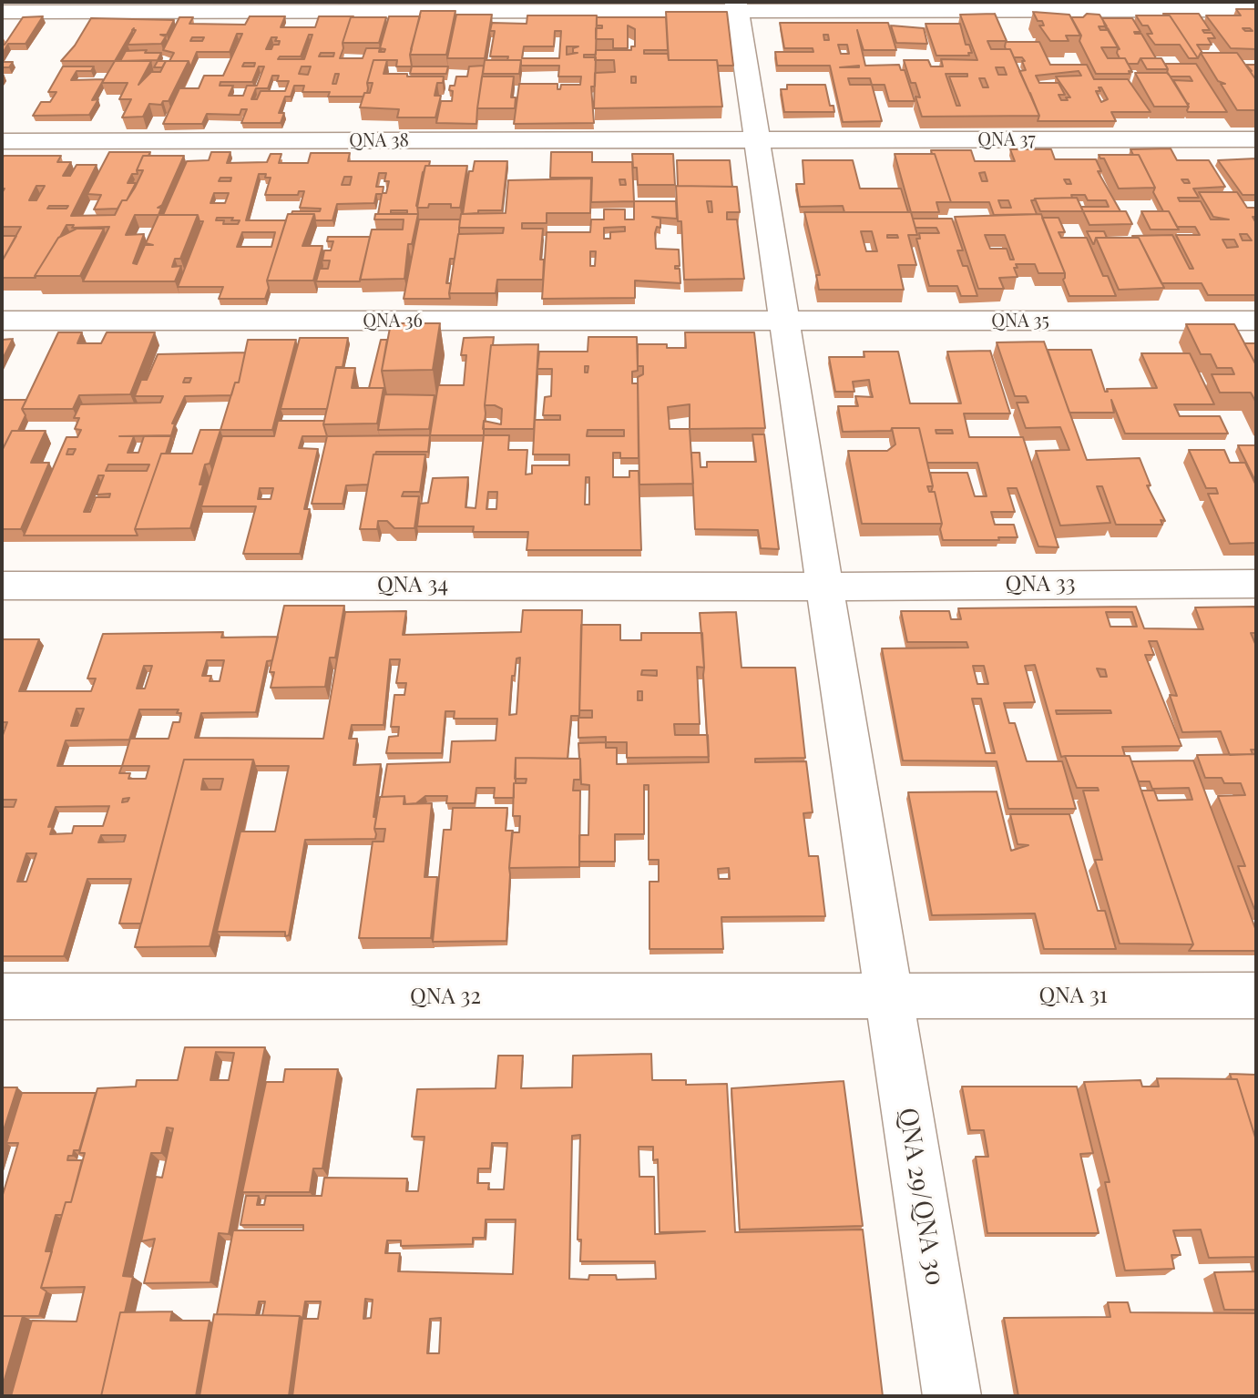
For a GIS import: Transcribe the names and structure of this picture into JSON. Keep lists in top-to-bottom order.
{
  "streets": {
    "street": [
      "QNA 37",
      "QNA 38",
      "QNA 36",
      "QNA 35",
      "QNA 33",
      "QNA 34",
      "QNA 31",
      "QNA 32",
      "QNA 29/QNA 30"
    ]
  },
  "crossings": [
    ["QNA 37", "QNA 38"],
    ["QNA 37", "QNA 29/QNA 30"],
    ["QNA 38", "QNA 29/QNA 30"],
    ["QNA 36", "QNA 35"],
    ["QNA 36", "QNA 29/QNA 30"],
    ["QNA 35", "QNA 29/QNA 30"],
    ["QNA 33", "QNA 34"],
    ["QNA 33", "QNA 29/QNA 30"],
    ["QNA 34", "QNA 29/QNA 30"],
    ["QNA 31", "QNA 32"],
    ["QNA 31", "QNA 29/QNA 30"],
    ["QNA 32", "QNA 29/QNA 30"]
  ]
}
